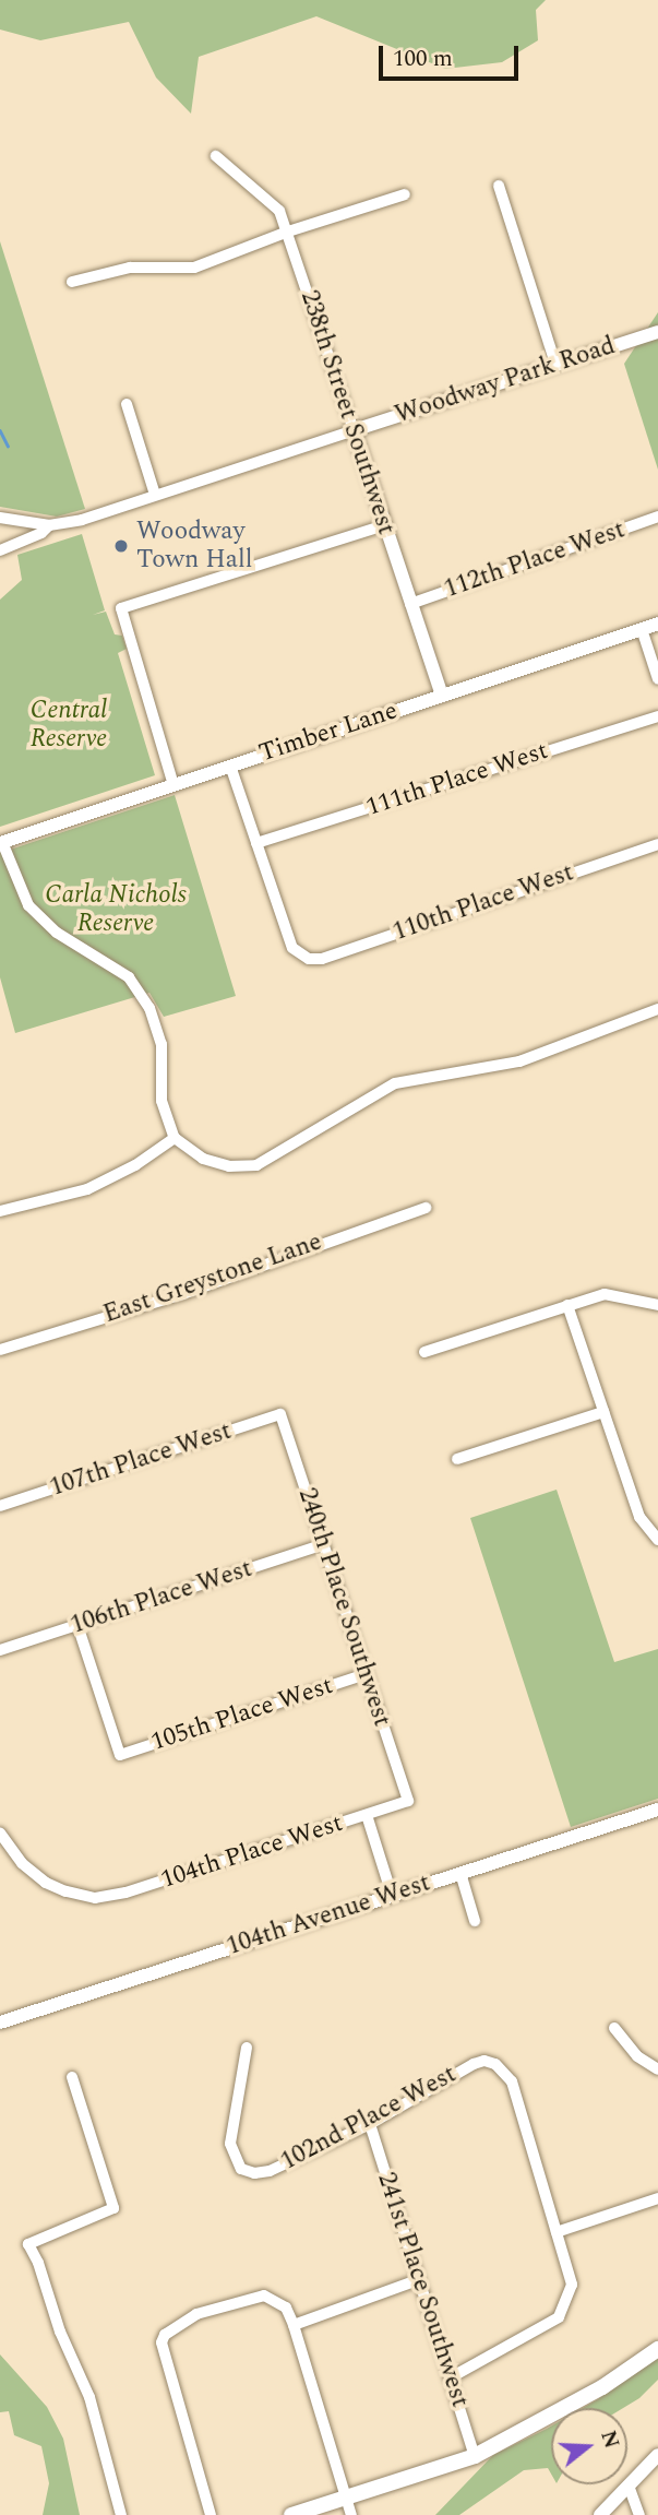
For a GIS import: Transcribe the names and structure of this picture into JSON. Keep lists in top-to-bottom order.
{
  "streets": {
    "street": [
      "Woodway Park Road",
      "238th Street Southwest",
      "112th Place West",
      "Timber Lane",
      "111th Place West",
      "110th Place West",
      "East Greystone Lane",
      "107th Place West",
      "106th Place West",
      "240th Place Southwest",
      "105th Place West",
      "104th Place West",
      "104th Avenue West",
      "102nd Place West",
      "241st Place Southwest"
    ]
  },
  "crossings": [
    ["Woodway Park Road", "238th Street Southwest"],
    ["238th Street Southwest", "112th Place West"],
    ["238th Street Southwest", "Timber Lane"],
    ["111th Place West", "110th Place West"],
    ["107th Place West", "240th Place Southwest"],
    ["106th Place West", "240th Place Southwest"],
    ["106th Place West", "105th Place West"],
    ["240th Place Southwest", "105th Place West"],
    ["240th Place Southwest", "104th Place West"],
    ["102nd Place West", "241st Place Southwest"]
  ],
  "parks": ["Central Reserve", "Carla Nichols Reserve"],
  "places": ["Woodway Town Hall"],
  "scale_bar": "100 m",
  "north": "right"
}
